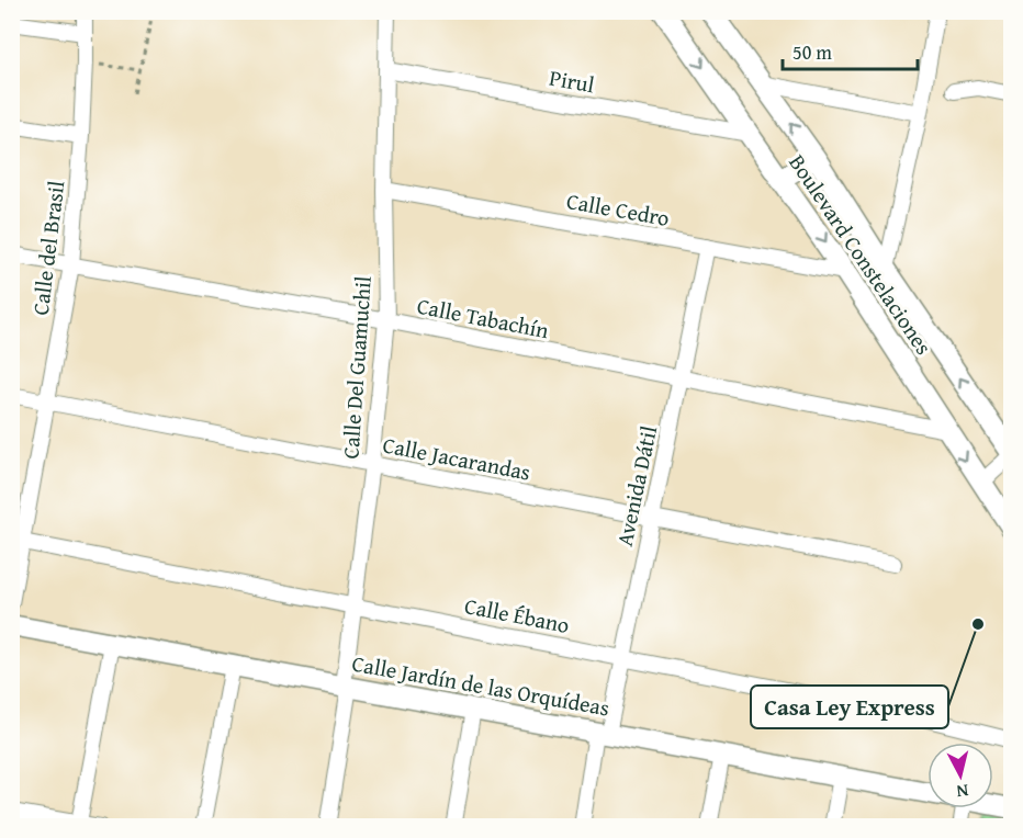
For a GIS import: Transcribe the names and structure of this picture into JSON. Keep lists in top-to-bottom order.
{
  "streets": {
    "street": [
      "Pirul",
      "Calle Cedro",
      "Calle del Brasil",
      "Boulevard Constelaciones",
      "Calle Tabachín",
      "Calle Del Guamuchil",
      "Calle Jacarandas",
      "Avenida Dátil",
      "Calle Ébano",
      "Calle Jardín de las Orquídeas"
    ]
  },
  "crossings": [
    ["Pirul", "Boulevard Constelaciones"],
    ["Pirul", "Calle Del Guamuchil"],
    ["Calle Cedro", "Boulevard Constelaciones"],
    ["Calle Cedro", "Calle Del Guamuchil"],
    ["Calle Cedro", "Avenida Dátil"],
    ["Calle del Brasil", "Calle Tabachín"],
    ["Calle del Brasil", "Calle Jacarandas"],
    ["Calle del Brasil", "Calle Ébano"],
    ["Boulevard Constelaciones", "Calle Tabachín"],
    ["Calle Tabachín", "Calle Del Guamuchil"],
    ["Calle Tabachín", "Avenida Dátil"],
    ["Calle Del Guamuchil", "Calle Jacarandas"],
    ["Calle Del Guamuchil", "Calle Ébano"],
    ["Calle Del Guamuchil", "Calle Jardín de las Orquídeas"],
    ["Calle Jacarandas", "Avenida Dátil"],
    ["Avenida Dátil", "Calle Ébano"],
    ["Avenida Dátil", "Calle Jardín de las Orquídeas"]
  ],
  "places": ["Casa Ley Express"],
  "scale_bar": "50 m",
  "north": "bottom"
}
